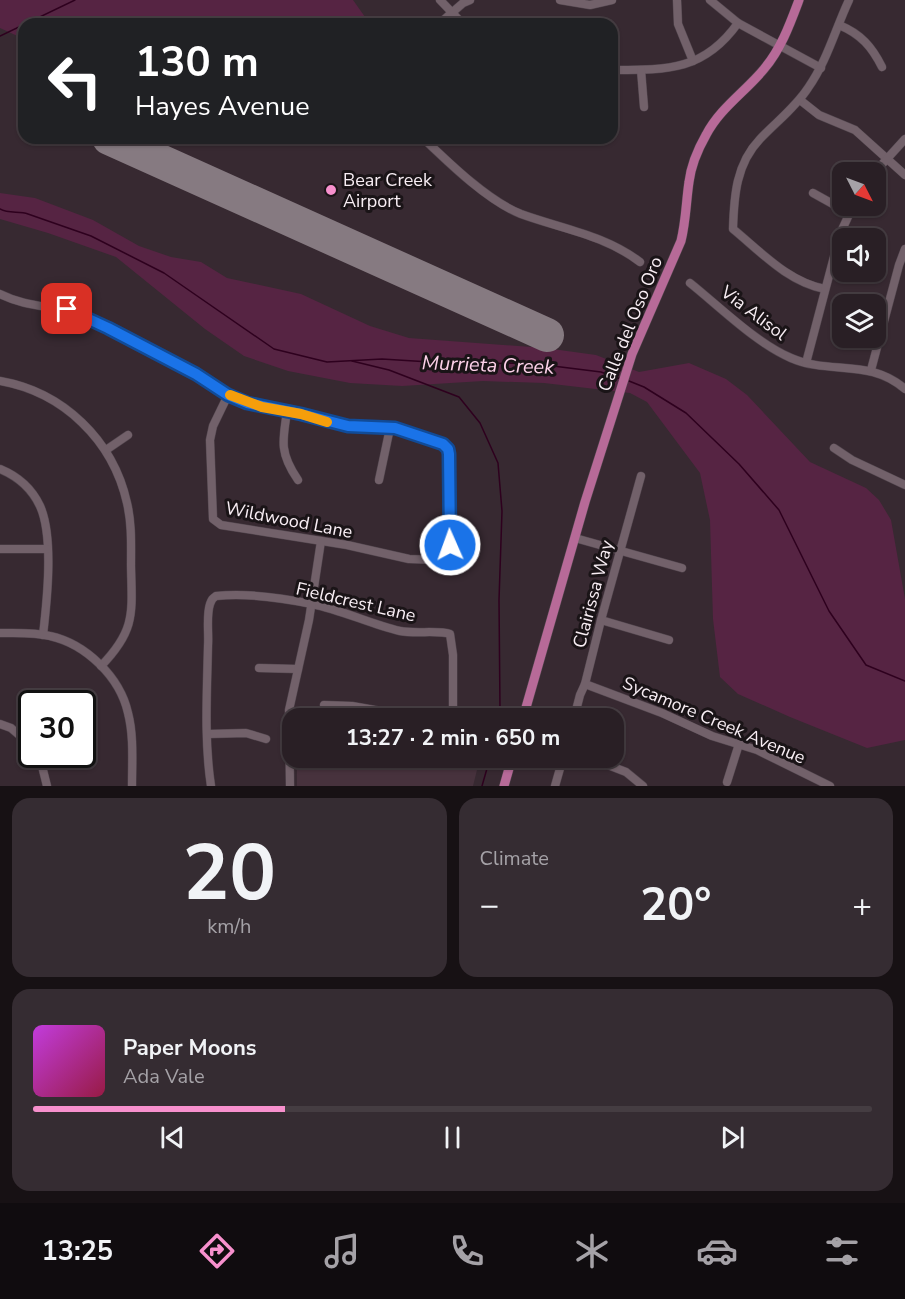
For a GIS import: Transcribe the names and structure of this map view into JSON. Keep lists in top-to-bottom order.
{
  "streets": {
    "main road": ["Calle del Oso Oro"],
    "street": [
      "Via Alisol",
      "Wildwood Lane",
      "Clairissa Way",
      "Fieldcrest Lane",
      "Sycamore Creek Avenue"
    ]
  },
  "crossings": [
    ["Clairissa Way", "Sycamore Creek Avenue"]
  ],
  "water": ["Murrieta Creek"],
  "places": ["Bear Creek Airport"],
  "north": "bottom right",
  "page": {
    "turn": ["130 m", "Hayes Avenue"],
    "limit": "30",
    "trip": "13:27 · 2 min · 650 m",
    "tile": [
      ["20", "km/h"],
      "Climate"
    ],
    "heat": ["−", "20°", "+"],
    "song": ["Paper Moons", "Ada Vale"],
    "tabs": "13:25"
  }
}
